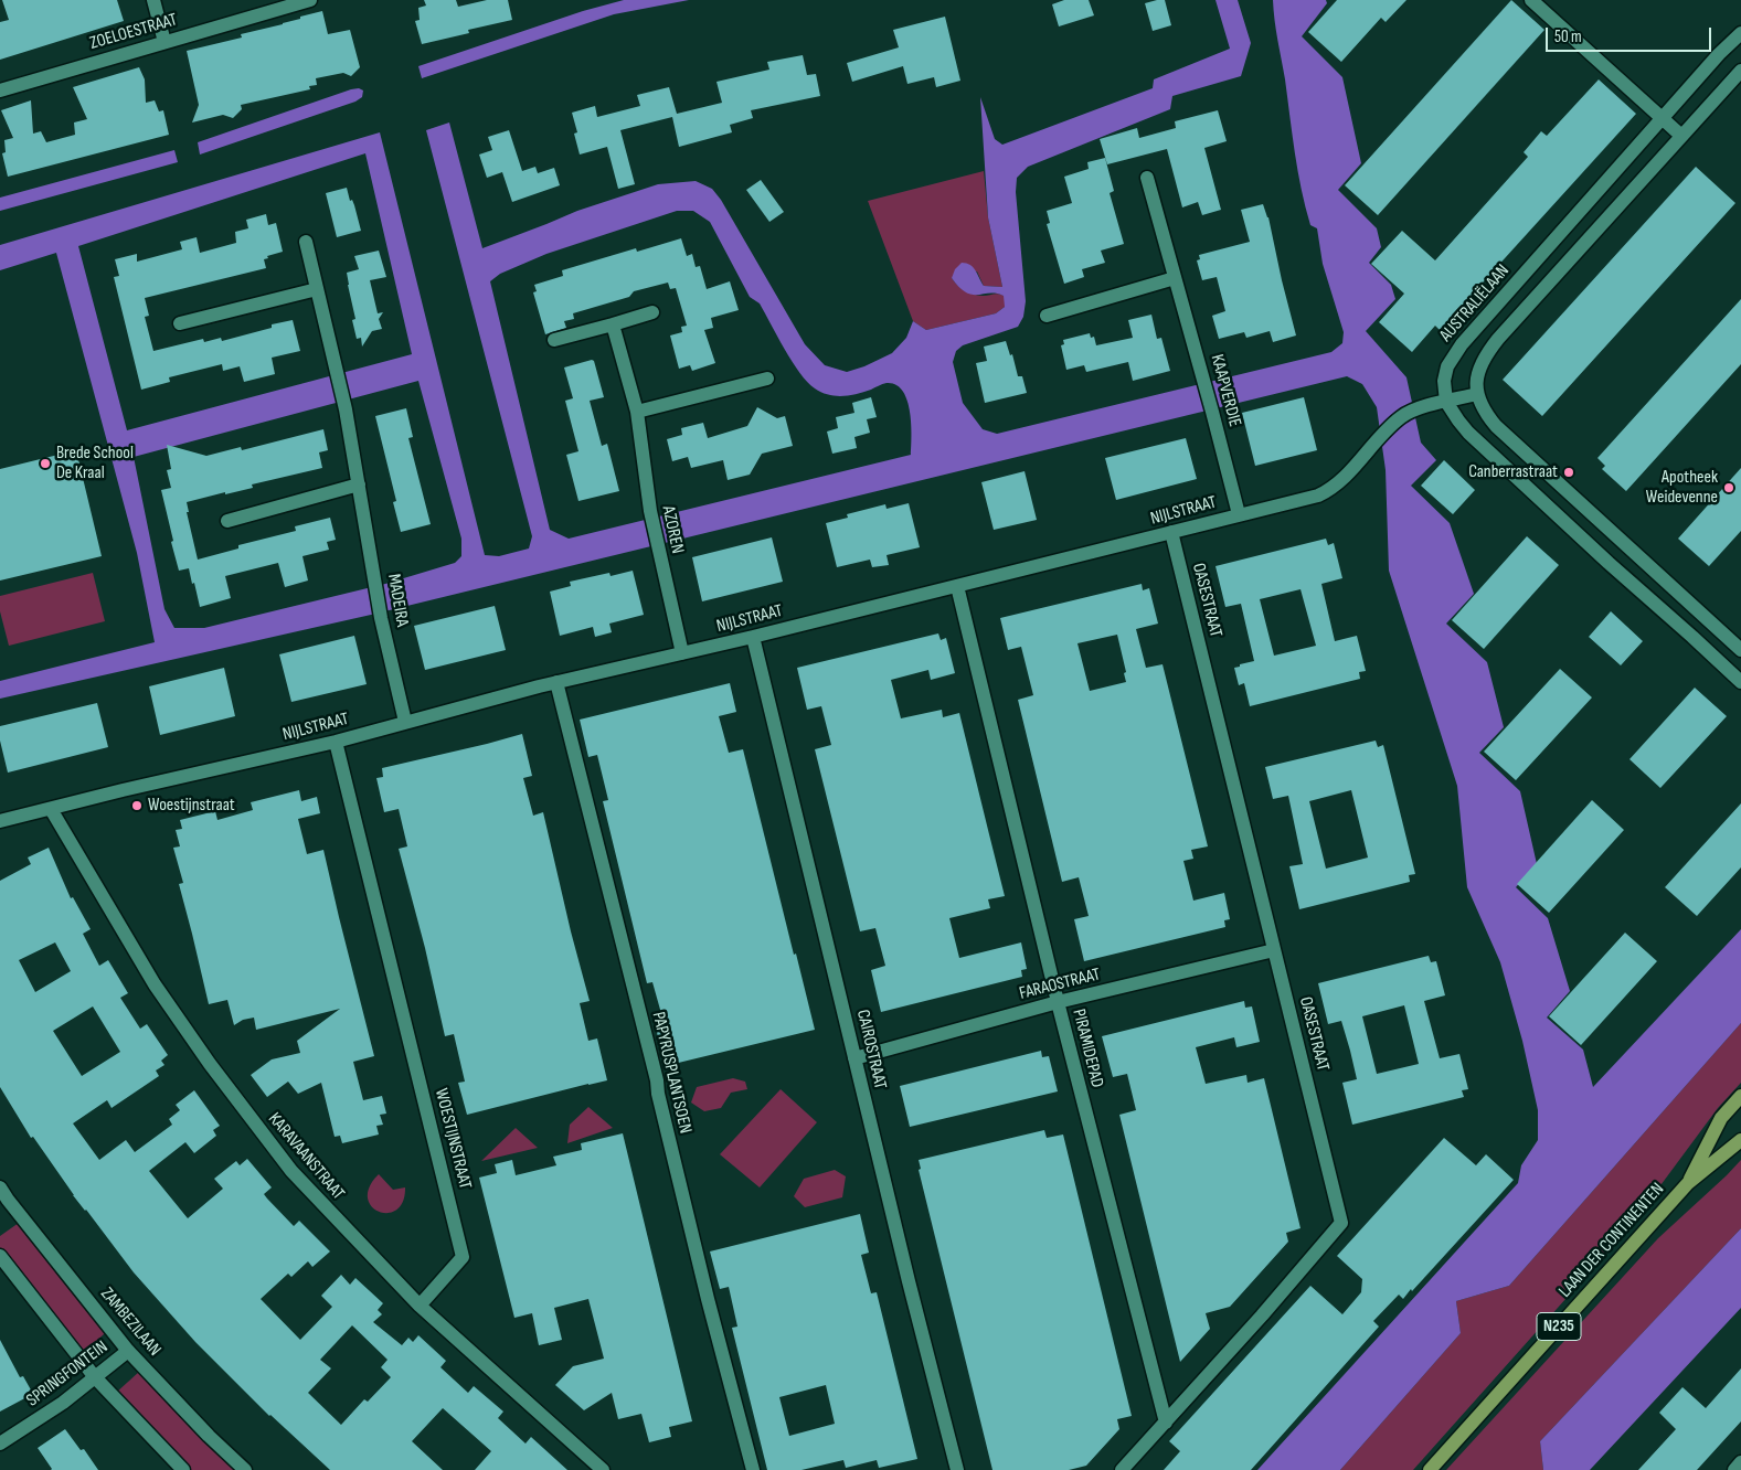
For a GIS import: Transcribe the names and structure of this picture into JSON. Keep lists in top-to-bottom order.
{
  "streets": {
    "main road": ["LAAN DER CONTINENTEN", "N235"],
    "street": [
      "ZOELOESTRAAT",
      "AUSTRALIËLAAN",
      "KAAPVERDIE",
      "NIJLSTRAAT",
      "AZOREN",
      "MADEIRA",
      "OASESTRAAT",
      "FARAOSTRAAT",
      "PIRAMIDEPAD",
      "CAIROSTRAAT",
      "PAPYRUSPLANTSOEN",
      "WOESTIJNSTRAAT",
      "KARAVAANSTRAAT",
      "ZAMBEZILAAN",
      "SPRINGFONTEIN"
    ]
  },
  "crossings": [
    ["AUSTRALIËLAAN", "NIJLSTRAAT"],
    ["KAAPVERDIE", "NIJLSTRAAT"],
    ["NIJLSTRAAT", "AZOREN"],
    ["NIJLSTRAAT", "MADEIRA"],
    ["NIJLSTRAAT", "OASESTRAAT"],
    ["NIJLSTRAAT", "PIRAMIDEPAD"],
    ["NIJLSTRAAT", "CAIROSTRAAT"],
    ["NIJLSTRAAT", "PAPYRUSPLANTSOEN"],
    ["NIJLSTRAAT", "WOESTIJNSTRAAT"],
    ["NIJLSTRAAT", "KARAVAANSTRAAT"],
    ["OASESTRAAT", "FARAOSTRAAT"],
    ["OASESTRAAT", "PIRAMIDEPAD"],
    ["FARAOSTRAAT", "PIRAMIDEPAD"],
    ["FARAOSTRAAT", "CAIROSTRAAT"],
    ["WOESTIJNSTRAAT", "KARAVAANSTRAAT"],
    ["ZAMBEZILAAN", "SPRINGFONTEIN"]
  ],
  "places": [
    "Brede School De Kraal",
    "Canberrastraat",
    "Apotheek Weidevenne",
    "Woestijnstraat"
  ],
  "scale_bar": "50 m"
}
